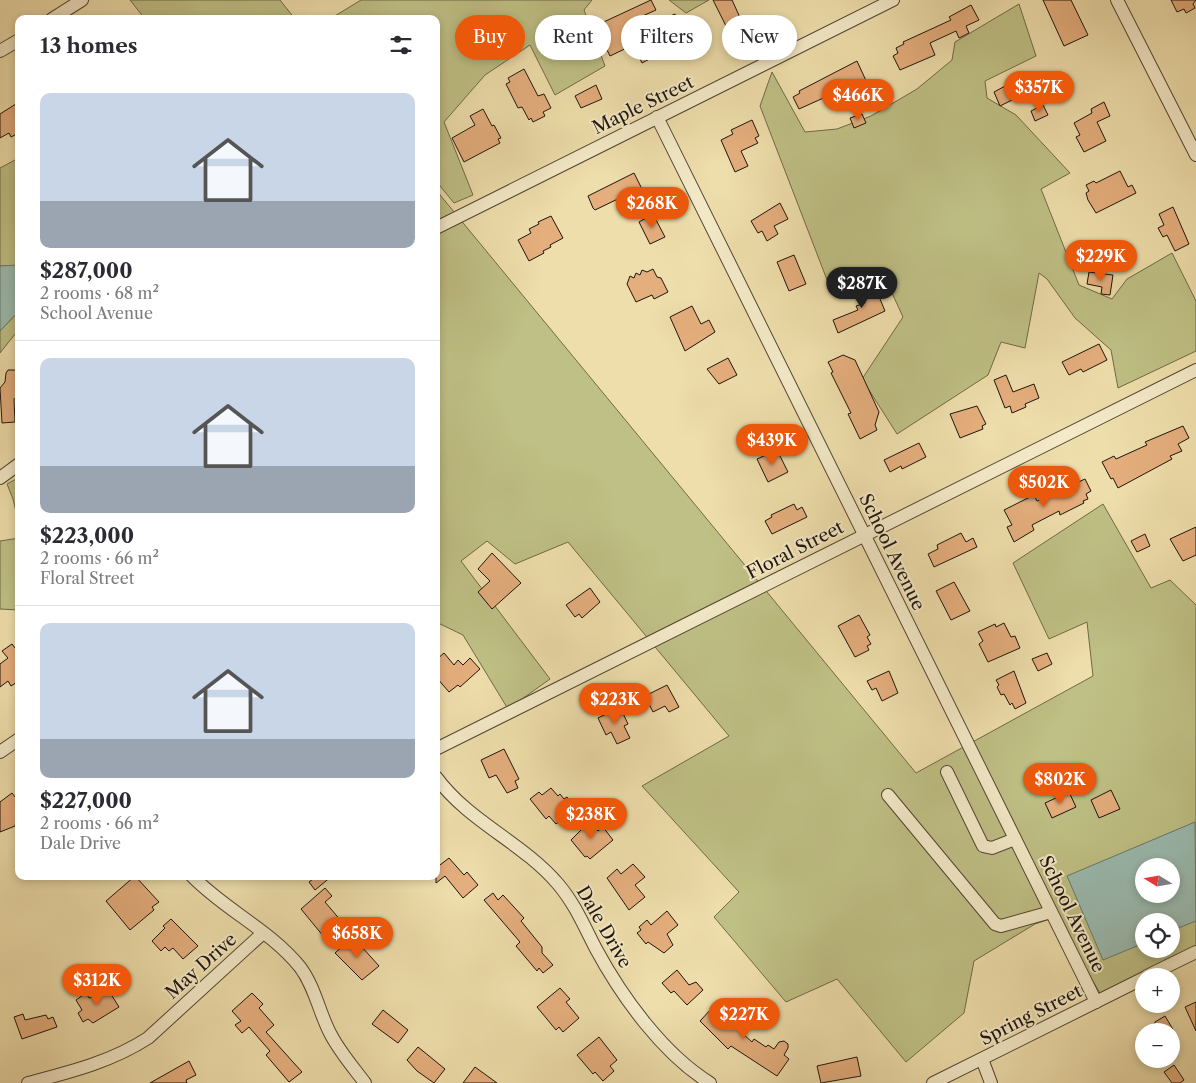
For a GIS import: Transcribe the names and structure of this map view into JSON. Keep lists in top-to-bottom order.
{
  "streets": {
    "street": [
      "Maple Street",
      "Floral Street",
      "School Avenue",
      "Dale Drive",
      "May Drive",
      "Spring Street"
    ]
  },
  "crossings": [
    ["Maple Street", "School Avenue"],
    ["Floral Street", "School Avenue"],
    ["School Avenue", "Spring Street"]
  ],
  "north": "left",
  "page": {
    "chip": [
      "Buy",
      "Rent",
      "Filters",
      "New"
    ],
    "heading": "13 homes",
    "price": [
      "$357K",
      "$466K",
      "$268K",
      "$229K",
      "$287K",
      "$439K",
      "$502K",
      "$223K",
      "$802K",
      "$238K",
      "$658K",
      "$312K",
      "$227K"
    ],
    "list": [
      {
        "name": "$287,000",
        "note": "2 rooms · 68 m² · School Avenue"
      },
      {
        "name": "$223,000",
        "note": "2 rooms · 66 m² · Floral Street"
      },
      {
        "name": "$227,000",
        "note": "2 rooms · 66 m² · Dale Drive"
      }
    ],
    "map_buttons": ["+", "−"]
  }
}
